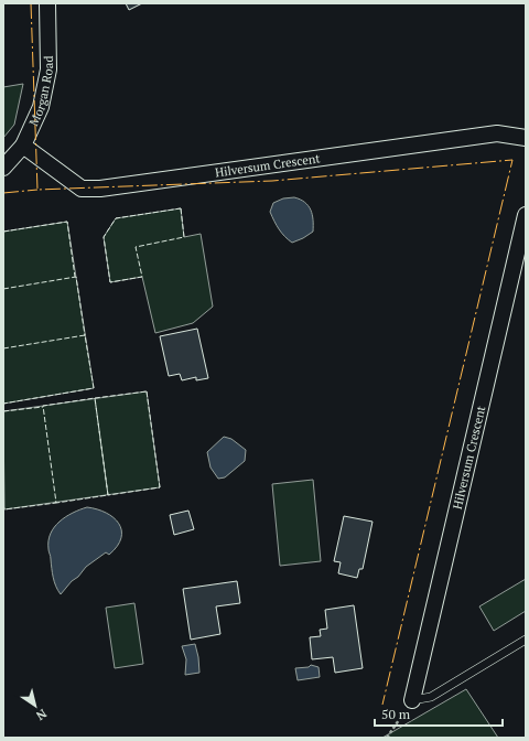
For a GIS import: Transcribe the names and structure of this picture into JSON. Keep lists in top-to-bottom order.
{
  "streets": {
    "street": ["Morgan Road", "Hilversum Crescent"]
  },
  "crossings": [
    ["Morgan Road", "Hilversum Crescent"]
  ],
  "scale_bar": "50 m",
  "north": "bottom right"
}
